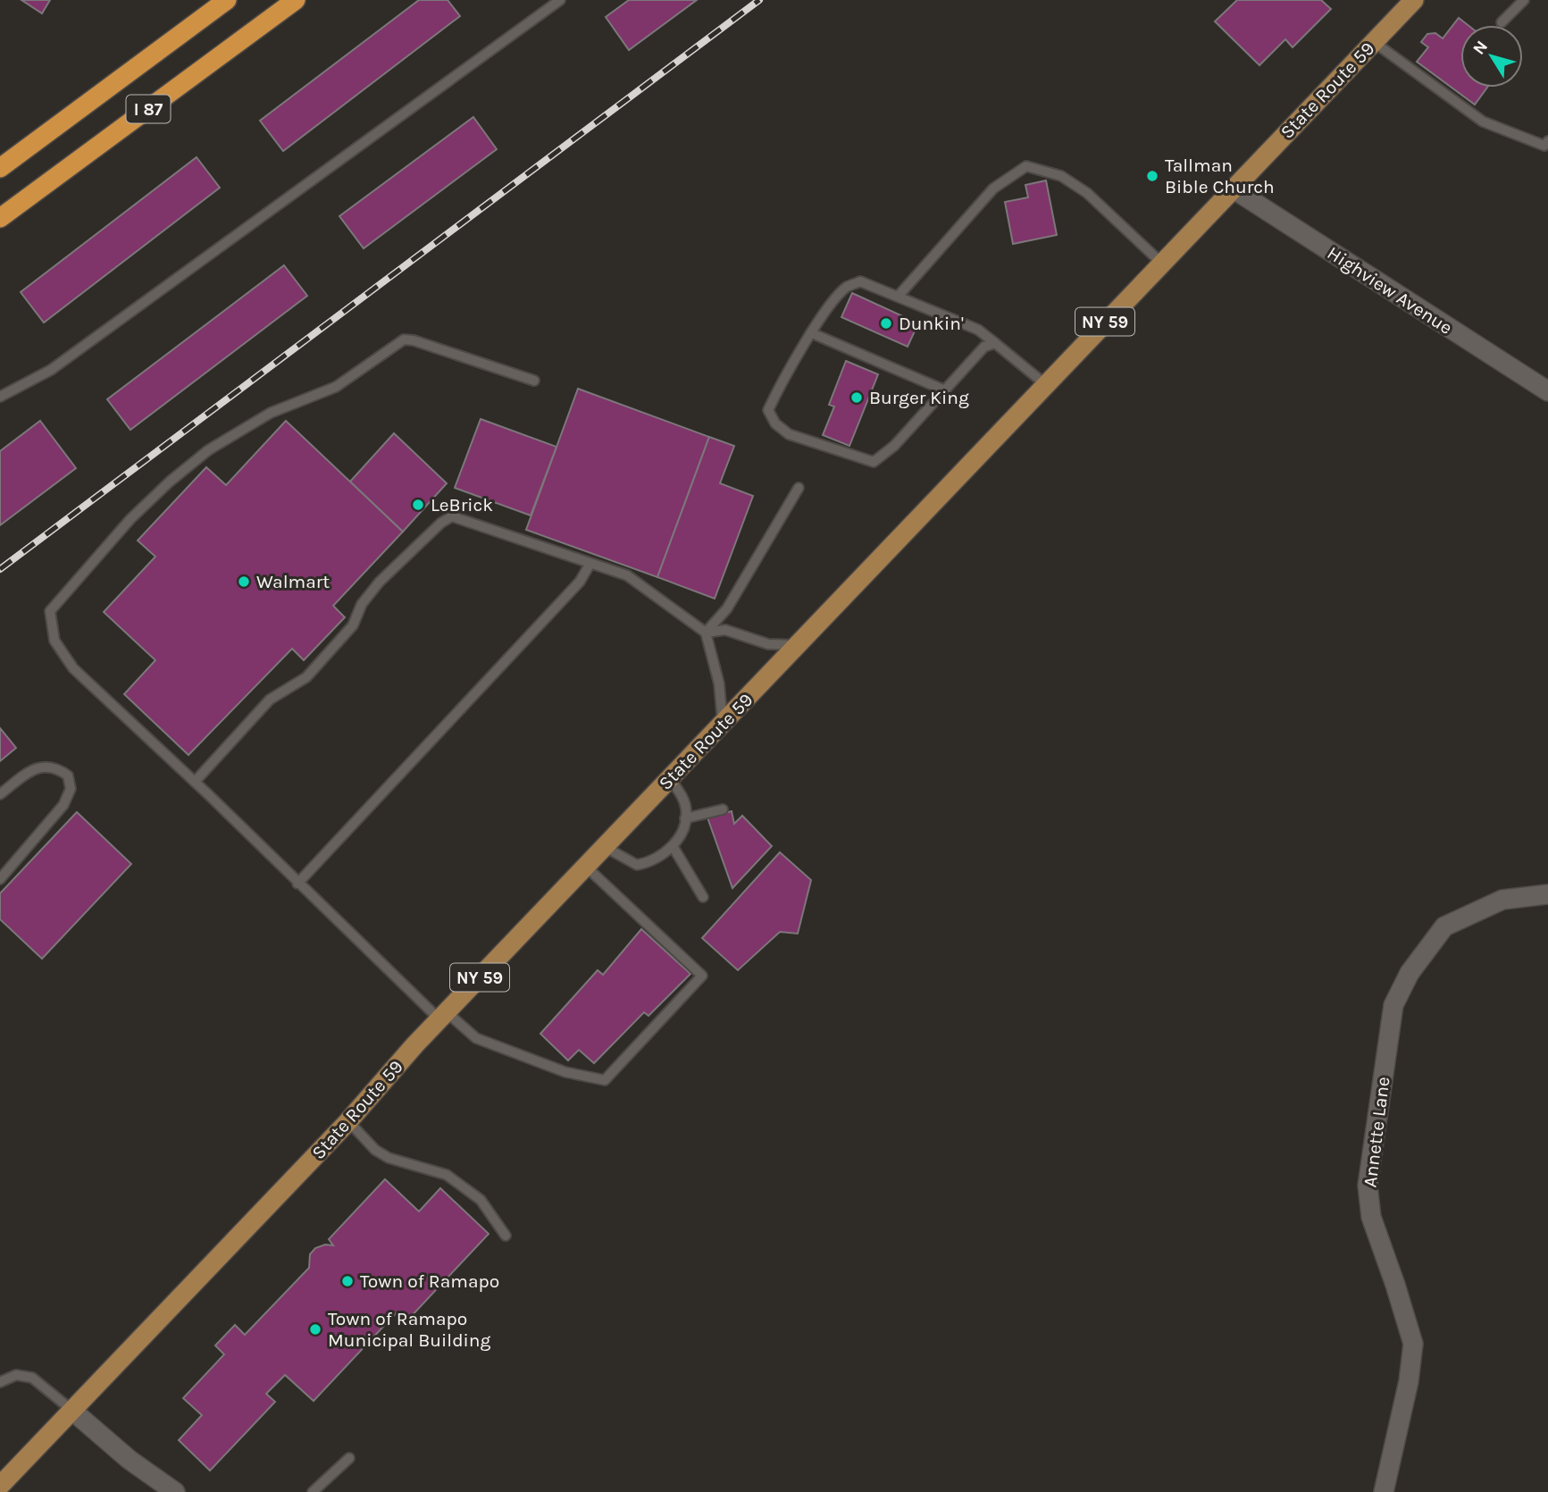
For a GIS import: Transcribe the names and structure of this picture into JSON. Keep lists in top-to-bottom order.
{
  "streets": {
    "highway": ["I 87"],
    "main road": ["State Route 59", "NY 59"],
    "street": ["Highview Avenue", "Annette Lane"]
  },
  "crossings": [
    ["State Route 59", "Highview Avenue"]
  ],
  "places": [
    "Tallman Bible Church",
    "Dunkin'",
    "Burger King",
    "LeBrick",
    "Walmart",
    "Town of Ramapo",
    "Town of Ramapo Municipal Building"
  ],
  "north": "top left"
}
